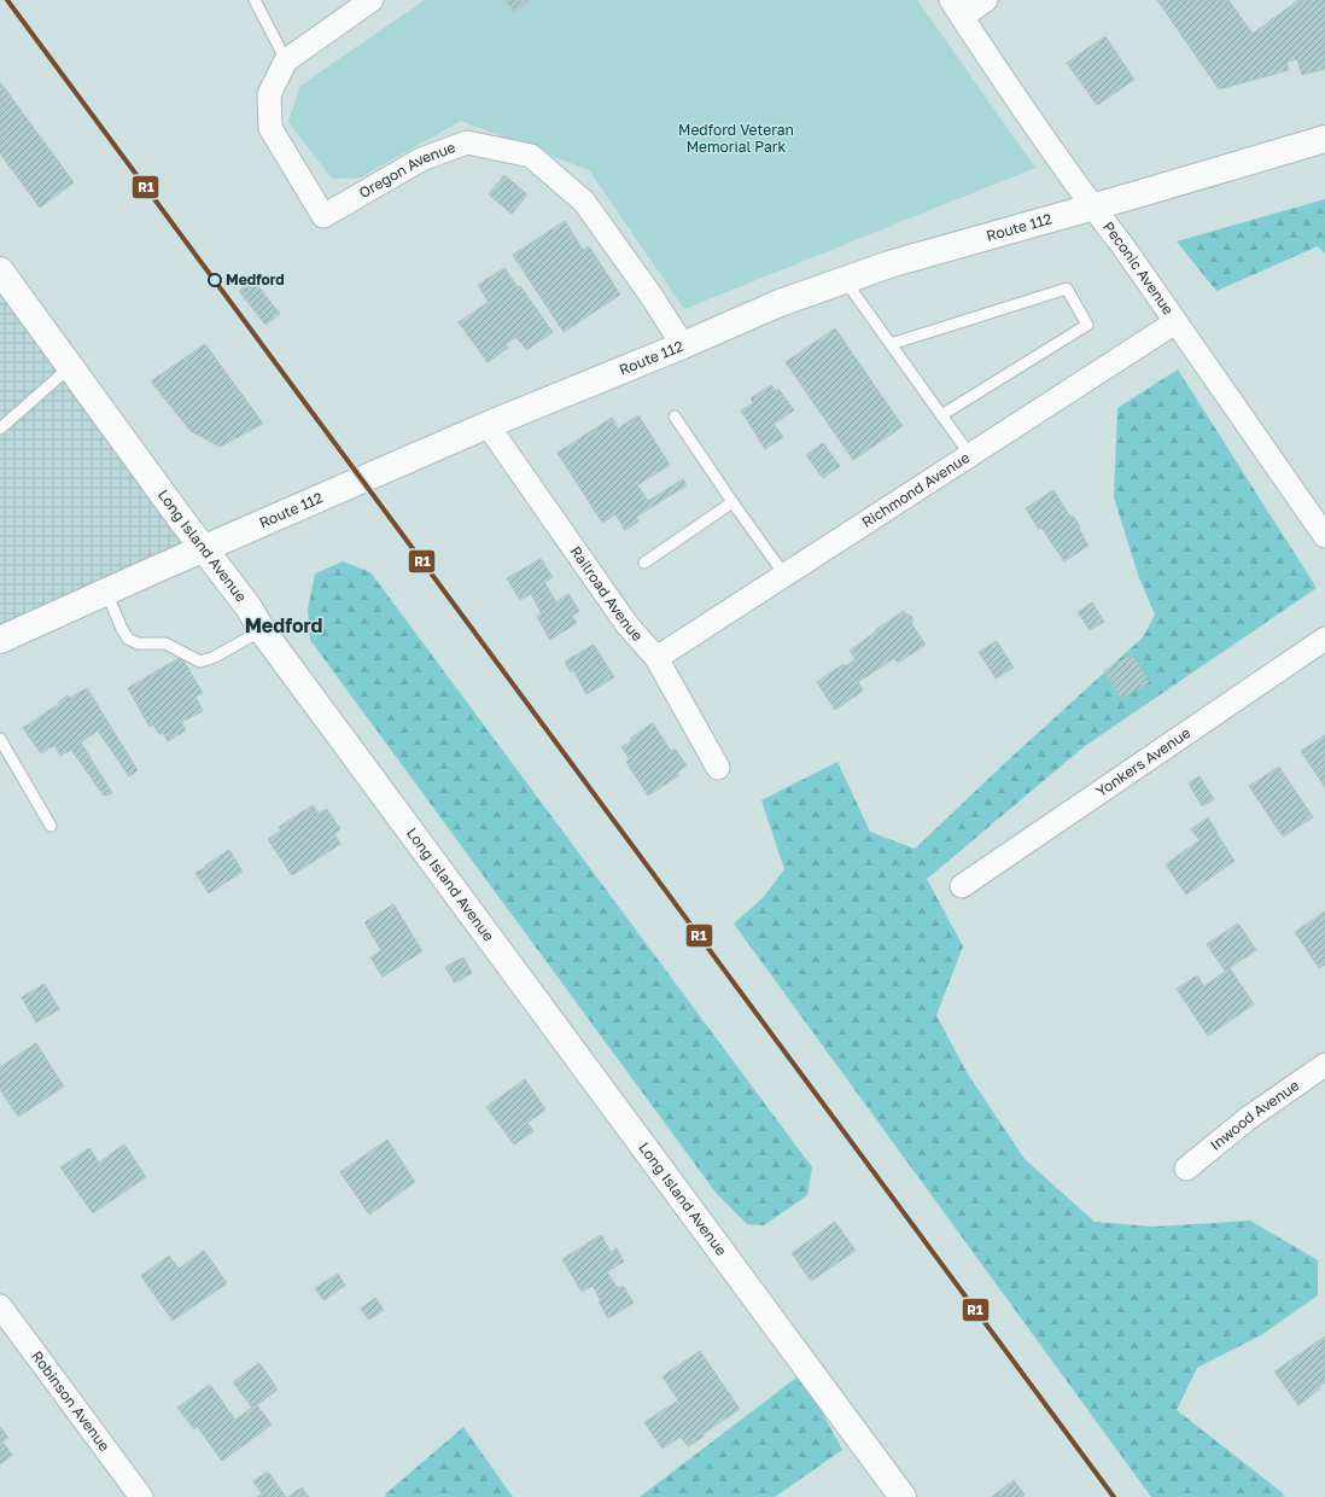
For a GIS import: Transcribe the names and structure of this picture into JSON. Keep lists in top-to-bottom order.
{
  "streets": {
    "street": [
      "Oregon Avenue",
      "Route 112",
      "Peconic Avenue",
      "Richmond Avenue",
      "Long Island Avenue",
      "Railroad Avenue",
      "Yonkers Avenue",
      "Inwood Avenue",
      "Robinson Avenue"
    ]
  },
  "crossings": [
    ["Oregon Avenue", "Route 112"],
    ["Route 112", "Peconic Avenue"],
    ["Route 112", "Long Island Avenue"],
    ["Route 112", "Railroad Avenue"],
    ["Peconic Avenue", "Richmond Avenue"],
    ["Richmond Avenue", "Railroad Avenue"]
  ],
  "districts": ["Medford"],
  "parks": ["Medford Veteran Memorial Park"],
  "places": ["Medford"],
  "lines": ["transit line R1"]
}
